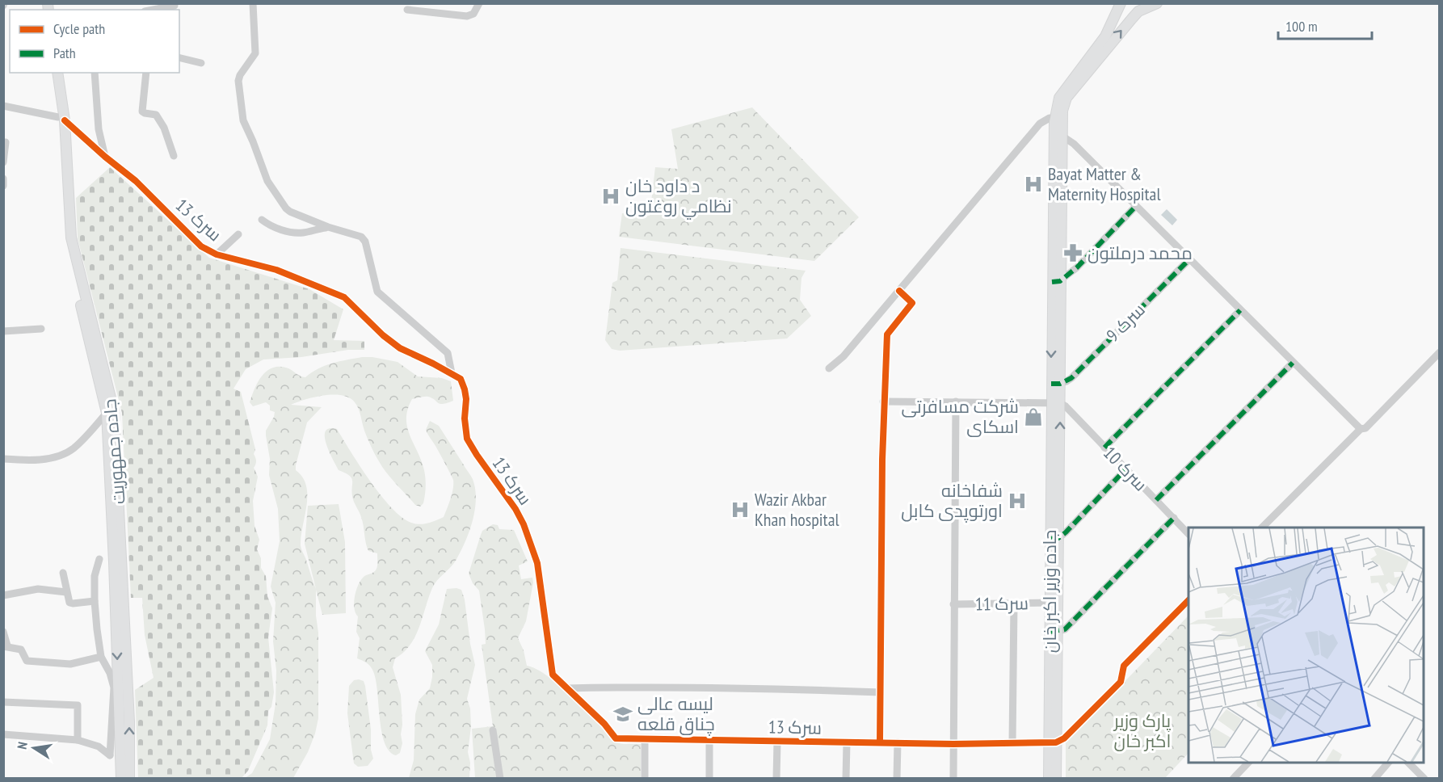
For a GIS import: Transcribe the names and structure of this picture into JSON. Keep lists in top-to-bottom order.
{
  "streets": {
    "main road": ["جاده جمهوریت", "جاده وزیر اکبر خان"],
    "street": [
      "سرک 13",
      "سرک 9",
      "سرک 10",
      "سرک 11"
    ]
  },
  "crossings": [
    ["سرک 13", "جاده جمهوریت"],
    ["جاده وزیر اکبر خان", "سرک 11"]
  ],
  "parks": ["پارک وزیر اکبر خان"],
  "places": {
    "hospital": [
      "Bayat Matter & Maternity Hospital",
      "د داود خان نظامي روغتون",
      "شفاخانه اورتوپدی کابل",
      "Wazir Akbar Khan hospital"
    ],
    "pharmacy": ["محمد درملتون"],
    "shop": ["شرکت مسافرتی اسکای"],
    "school or university": ["لیسه عالی چناق قلعه"]
  },
  "legend": ["Cycle path", "Path"],
  "scale_bar": "100 m",
  "north": "left"
}
